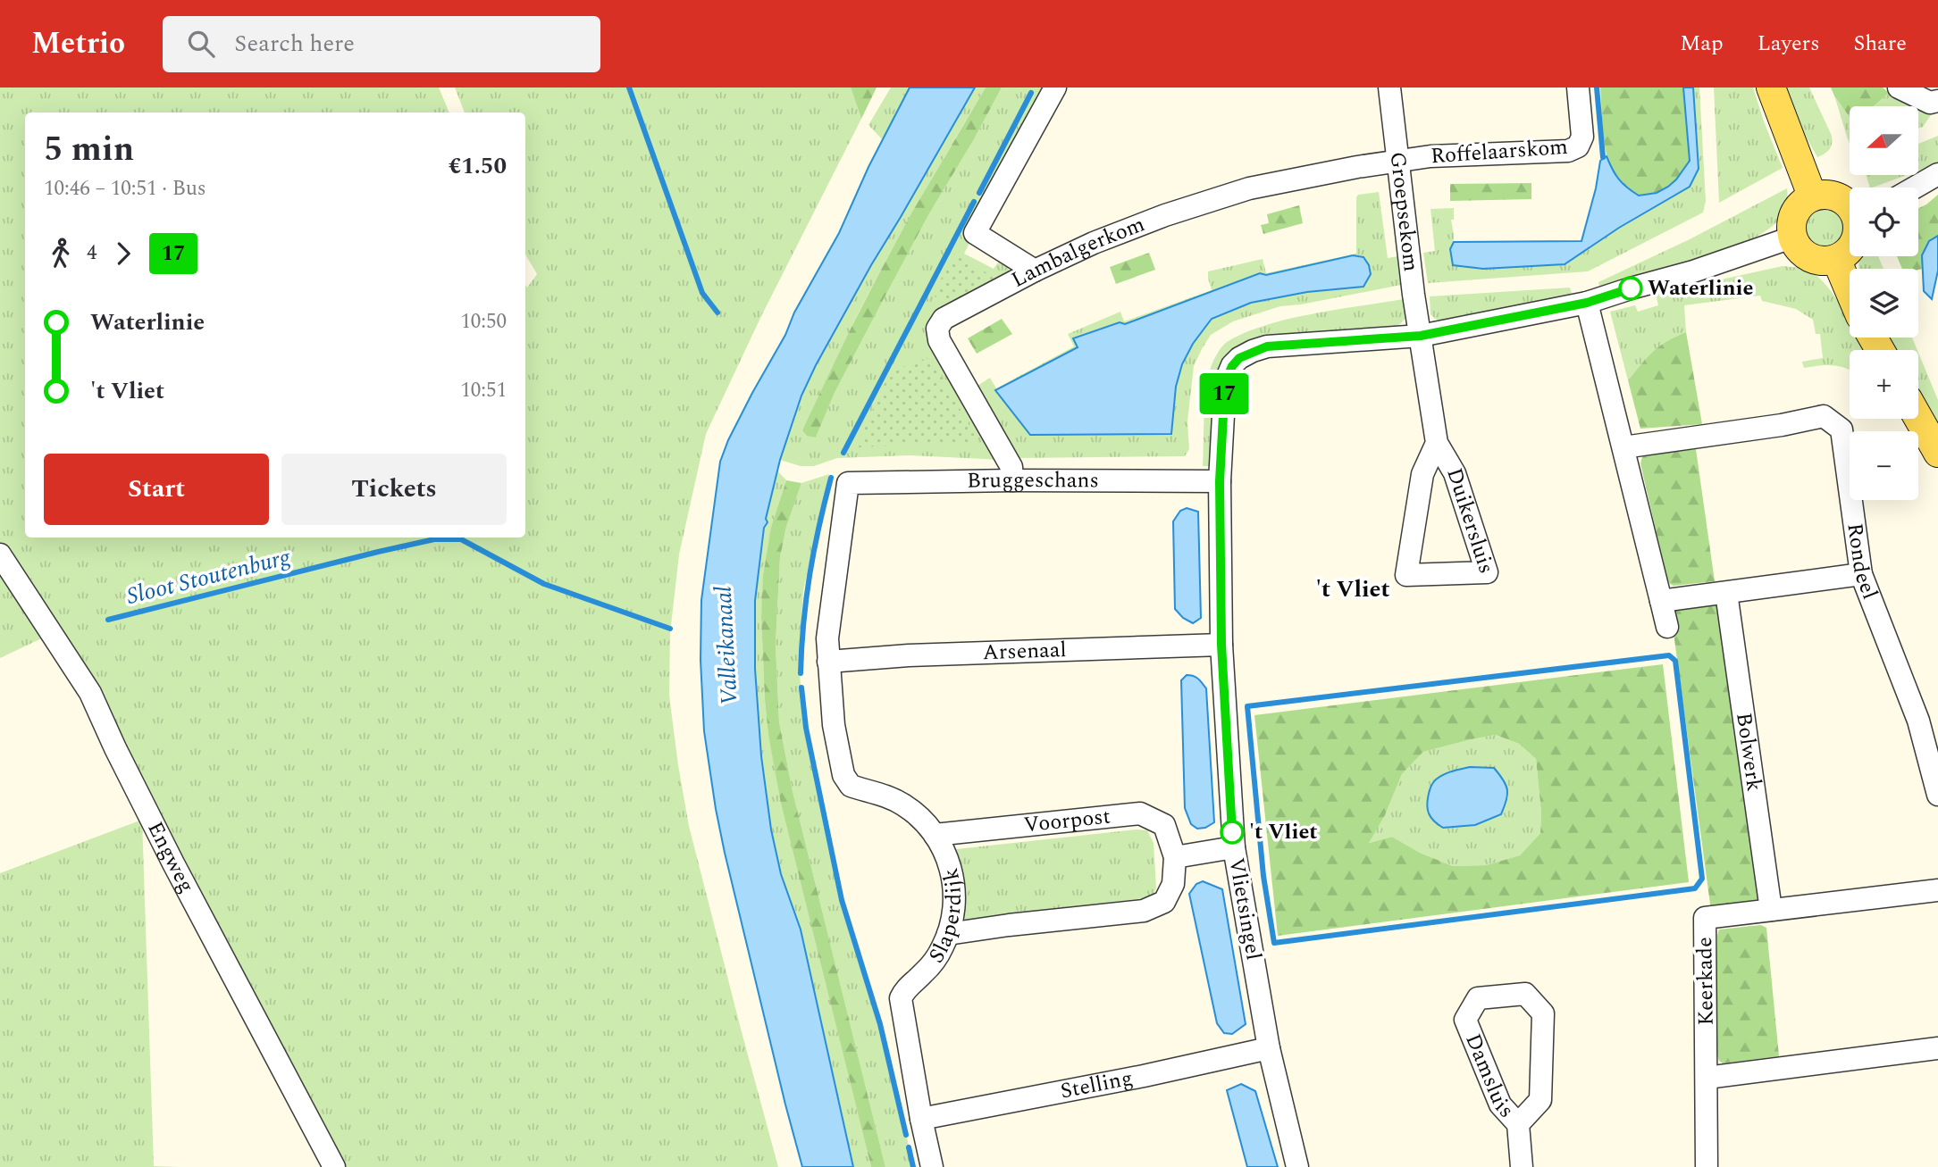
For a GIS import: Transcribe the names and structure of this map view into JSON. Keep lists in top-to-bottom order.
{
  "streets": {
    "street": [
      "Roffelaarskom",
      "Groepsekom",
      "Lambalgerkom",
      "Bruggeschans",
      "Duikersluis",
      "Rondeel",
      "Arsenaal",
      "Bolwerk",
      "Voorpost",
      "Engweg",
      "Vlietsingel",
      "Slaperdijk",
      "Keerkade",
      "Damsluis",
      "Stelling"
    ]
  },
  "crossings": [
    ["Roffelaarskom", "Groepsekom"],
    ["Roffelaarskom", "Lambalgerkom"],
    ["Groepsekom", "Lambalgerkom"],
    ["Groepsekom", "Duikersluis"],
    ["Groepsekom", "Vlietsingel"],
    ["Lambalgerkom", "Bruggeschans"],
    ["Bruggeschans", "Vlietsingel"],
    ["Bruggeschans", "Slaperdijk"],
    ["Duikersluis", "Vlietsingel"],
    ["Arsenaal", "Vlietsingel"],
    ["Arsenaal", "Slaperdijk"],
    ["Bolwerk", "Keerkade"],
    ["Voorpost", "Slaperdijk"],
    ["Vlietsingel", "Stelling"],
    ["Slaperdijk", "Stelling"]
  ],
  "districts": ["'t Vliet"],
  "water": ["Sloot Stoutenburg", "Valleikanaal"],
  "places": ["Waterlinie", "'t Vliet"],
  "lines": ["bus line 17"],
  "north": "left",
  "page": {
    "header": "Metrio",
    "search": "Search here",
    "nav": ["Map", "Layers", "Share"],
    "on_map": "17",
    "map_buttons": ["+", "−"],
    "heading": ["5 min", "10:46 – 10:51 · Bus", "€1.50"],
    "legs": ["4", "17"],
    "list": [
      {
        "name": "Waterlinie",
        "value": "10:50"
      },
      {
        "name": "'t Vliet",
        "value": "10:51"
      }
    ],
    "buttons": ["Start", "Tickets"]
  }
}
